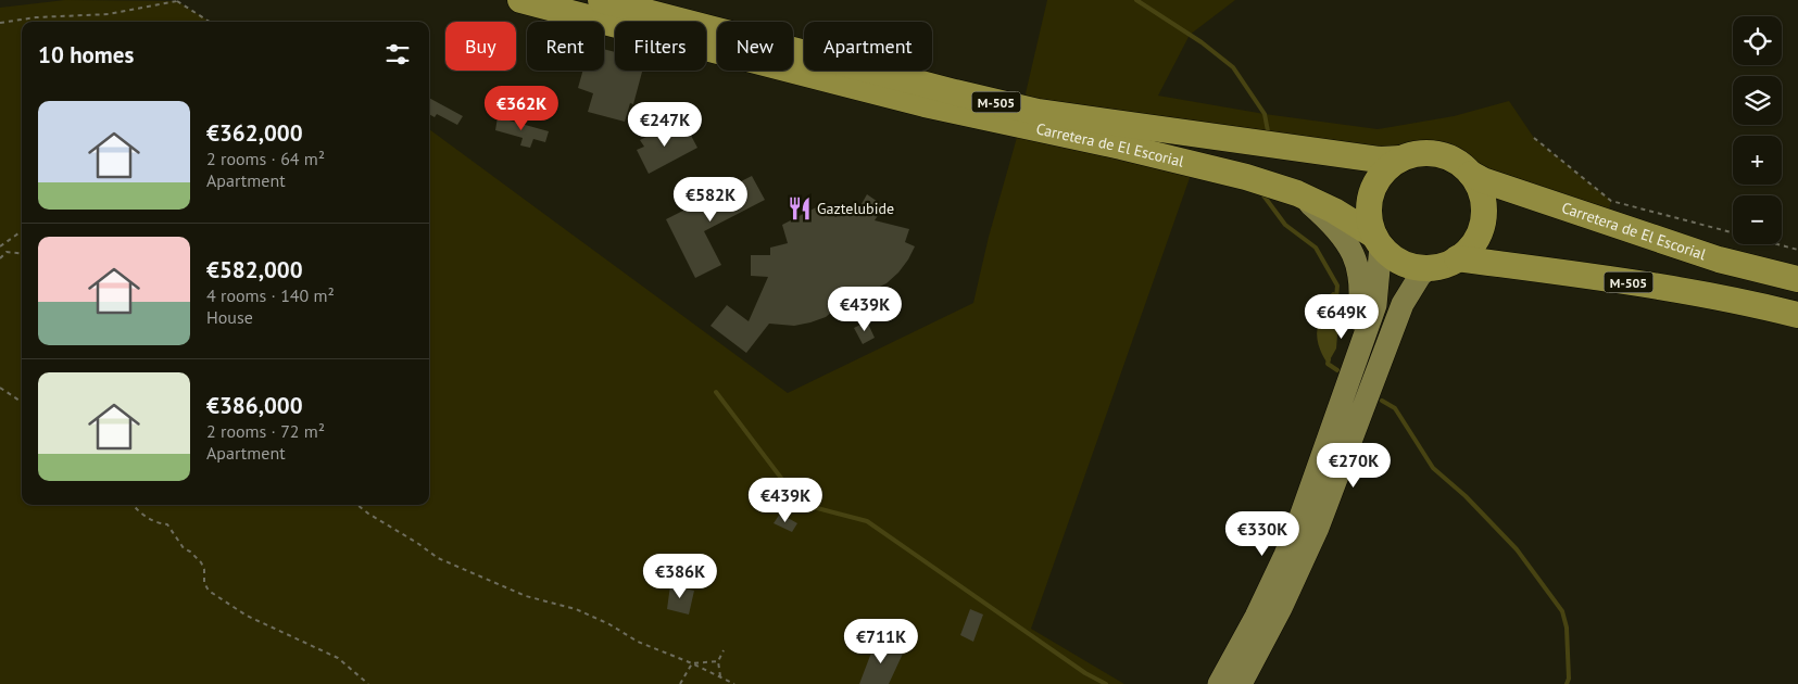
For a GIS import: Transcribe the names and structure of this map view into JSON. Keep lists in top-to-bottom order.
{
  "streets": {
    "highway": ["M-505", "Carretera de El Escorial"]
  },
  "crossings": [
    ["M-505", "Carretera de El Escorial"]
  ],
  "places": {
    "restaurant": ["Gaztelubide"]
  },
  "page": {
    "map_buttons": ["+", "−"],
    "chip": [
      "Buy",
      "Rent",
      "Filters",
      "New",
      "Apartment"
    ],
    "heading": "10 homes",
    "price": [
      "€362K",
      "€247K",
      "€582K",
      "€439K",
      "€649K",
      "€270K",
      "€439K",
      "€330K",
      "€386K",
      "€711K"
    ],
    "list": [
      {
        "name": "€362,000",
        "note": "2 rooms · 64 m² · Apartment"
      },
      {
        "name": "€582,000",
        "note": "4 rooms · 140 m² · House"
      },
      {
        "name": "€386,000",
        "note": "2 rooms · 72 m² · Apartment"
      }
    ]
  }
}
